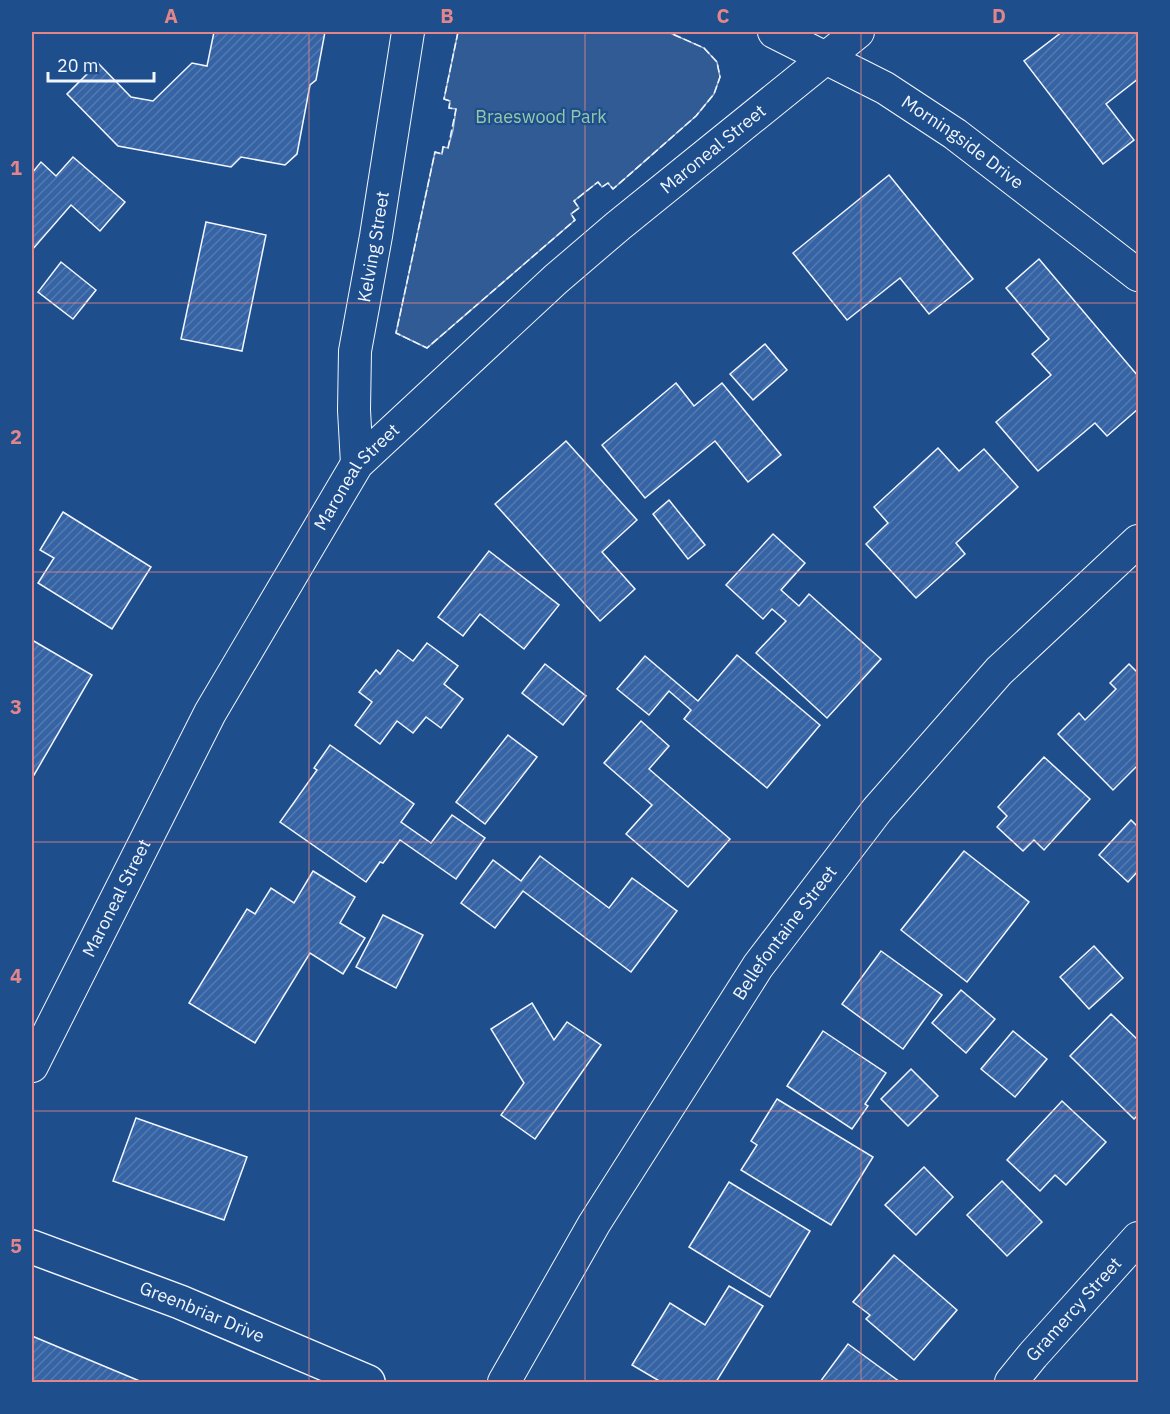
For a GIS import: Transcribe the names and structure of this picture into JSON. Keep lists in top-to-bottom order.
{
  "streets": {
    "main road": ["Greenbriar Drive"],
    "street": [
      "Morningside Drive",
      "Maroneal Street",
      "Kelving Street",
      "Bellefontaine Street",
      "Gramercy Street"
    ]
  },
  "crossings": [
    ["Morningside Drive", "Maroneal Street"],
    ["Maroneal Street", "Kelving Street"]
  ],
  "parks": ["Braeswood Park"],
  "scale_bar": "20 m",
  "grid": {
    "columns": [
      "A",
      "B",
      "C",
      "D"
    ],
    "rows": [
      "1",
      "2",
      "3",
      "4",
      "5"
    ]
  }
}
